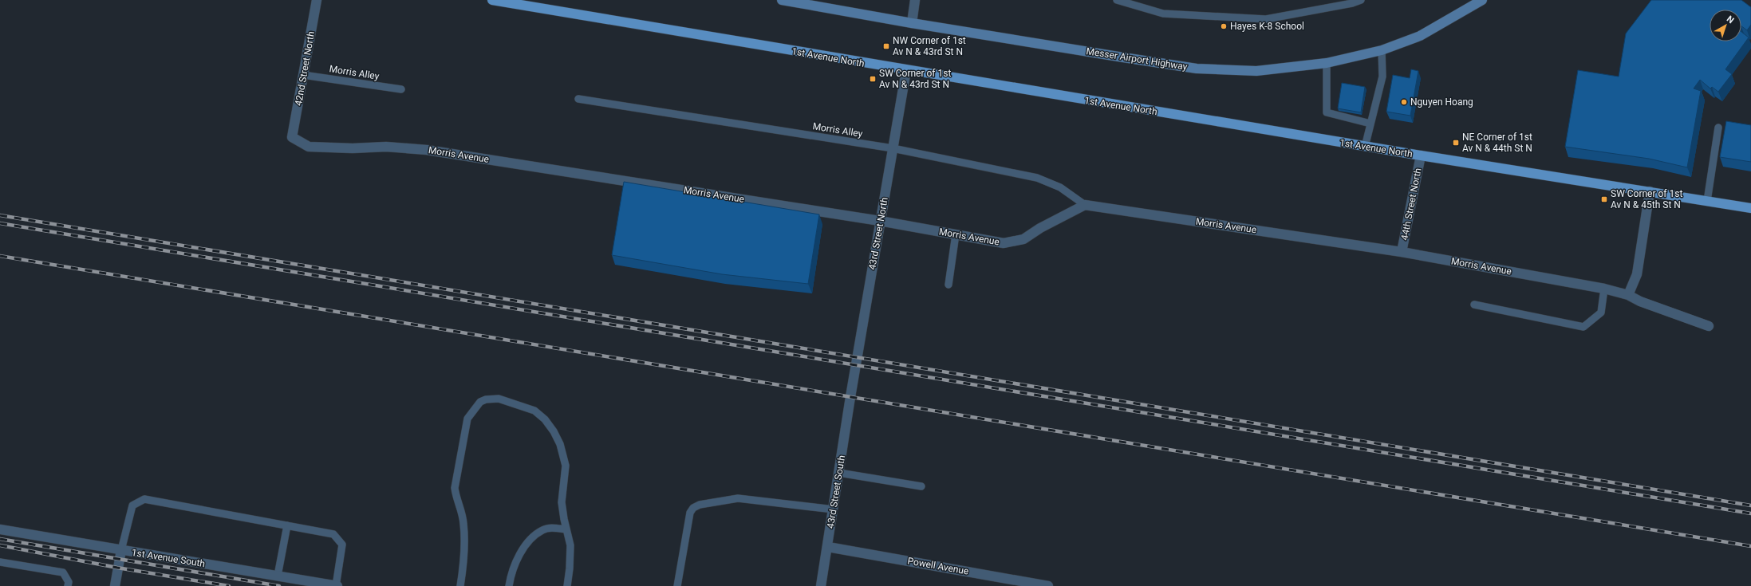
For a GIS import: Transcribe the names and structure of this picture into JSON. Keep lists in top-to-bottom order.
{
  "streets": {
    "main road": ["1st Avenue North", "Messer Airport Highway"],
    "street": [
      "42nd Street North",
      "Morris Avenue",
      "44th Street North",
      "43rd Street North",
      "43rd Street South",
      "1st Avenue South",
      "Powell Avenue"
    ],
    "lane": ["Morris Alley"]
  },
  "crossings": [
    ["1st Avenue North", "44th Street North"],
    ["1st Avenue North", "43rd Street North"],
    ["42nd Street North", "Morris Alley"],
    ["42nd Street North", "Morris Avenue"],
    ["Morris Alley", "Morris Avenue"],
    ["Morris Alley", "43rd Street North"],
    ["Morris Avenue", "44th Street North"],
    ["Morris Avenue", "43rd Street North"],
    ["43rd Street North", "43rd Street South"],
    ["43rd Street South", "Powell Avenue"]
  ],
  "places": {
    "other": ["Hayes K-8 School", "Nguyen Hoang"],
    "transit": [
      "NW Corner of 1st Av N & 43rd St N",
      "SW Corner of 1st Av N & 43rd St N",
      "NE Corner of 1st Av N & 44th St N",
      "SW Corner of 1st Av N & 45th St N"
    ]
  },
  "north": "top right"
}
